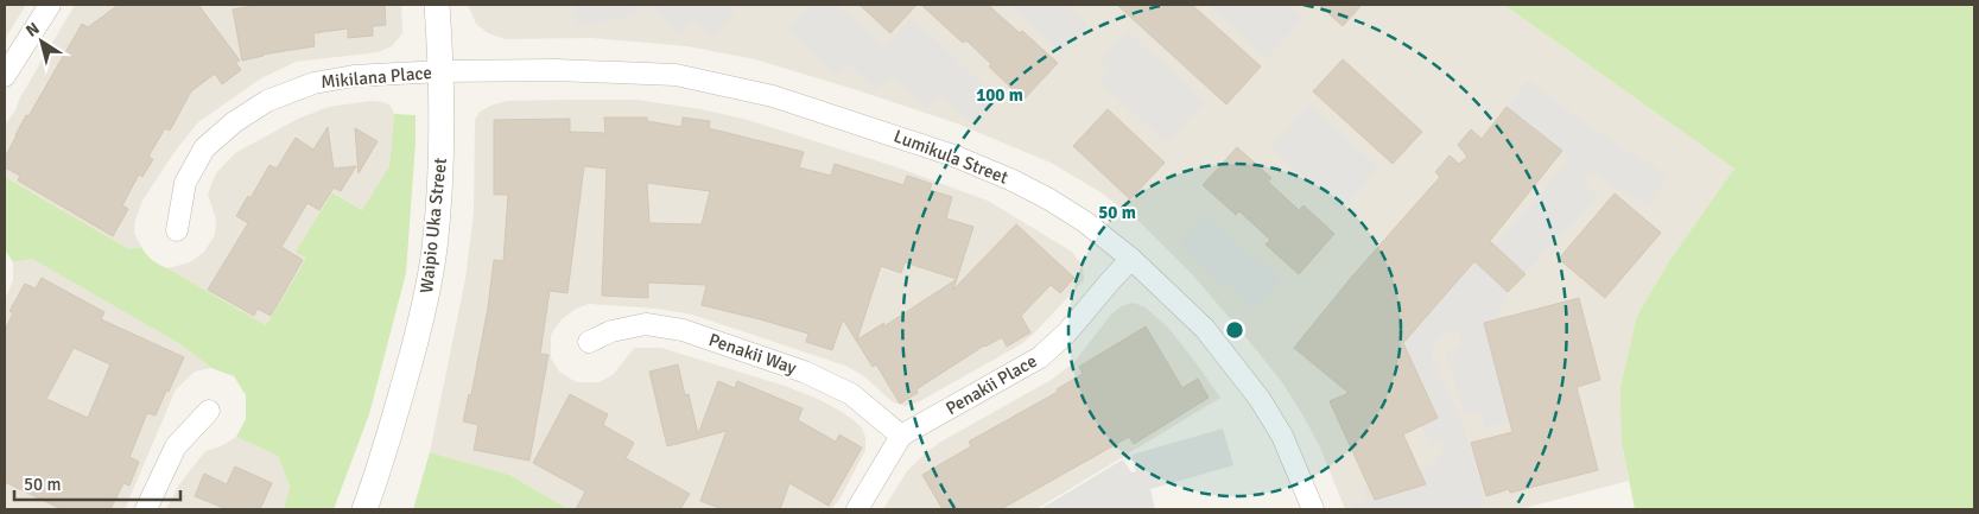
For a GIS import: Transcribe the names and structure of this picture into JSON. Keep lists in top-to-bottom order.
{
  "streets": {
    "street": [
      "Mikilana Place",
      "Lumikula Street",
      "Waipio Uka Street",
      "Penakii Way",
      "Penakii Place"
    ]
  },
  "crossings": [
    ["Mikilana Place", "Lumikula Street"],
    ["Mikilana Place", "Waipio Uka Street"],
    ["Lumikula Street", "Waipio Uka Street"],
    ["Lumikula Street", "Penakii Place"],
    ["Penakii Way", "Penakii Place"]
  ],
  "scale_bar": "50 m",
  "north": "top left",
  "rings": ["100 m", "50 m"]
}
